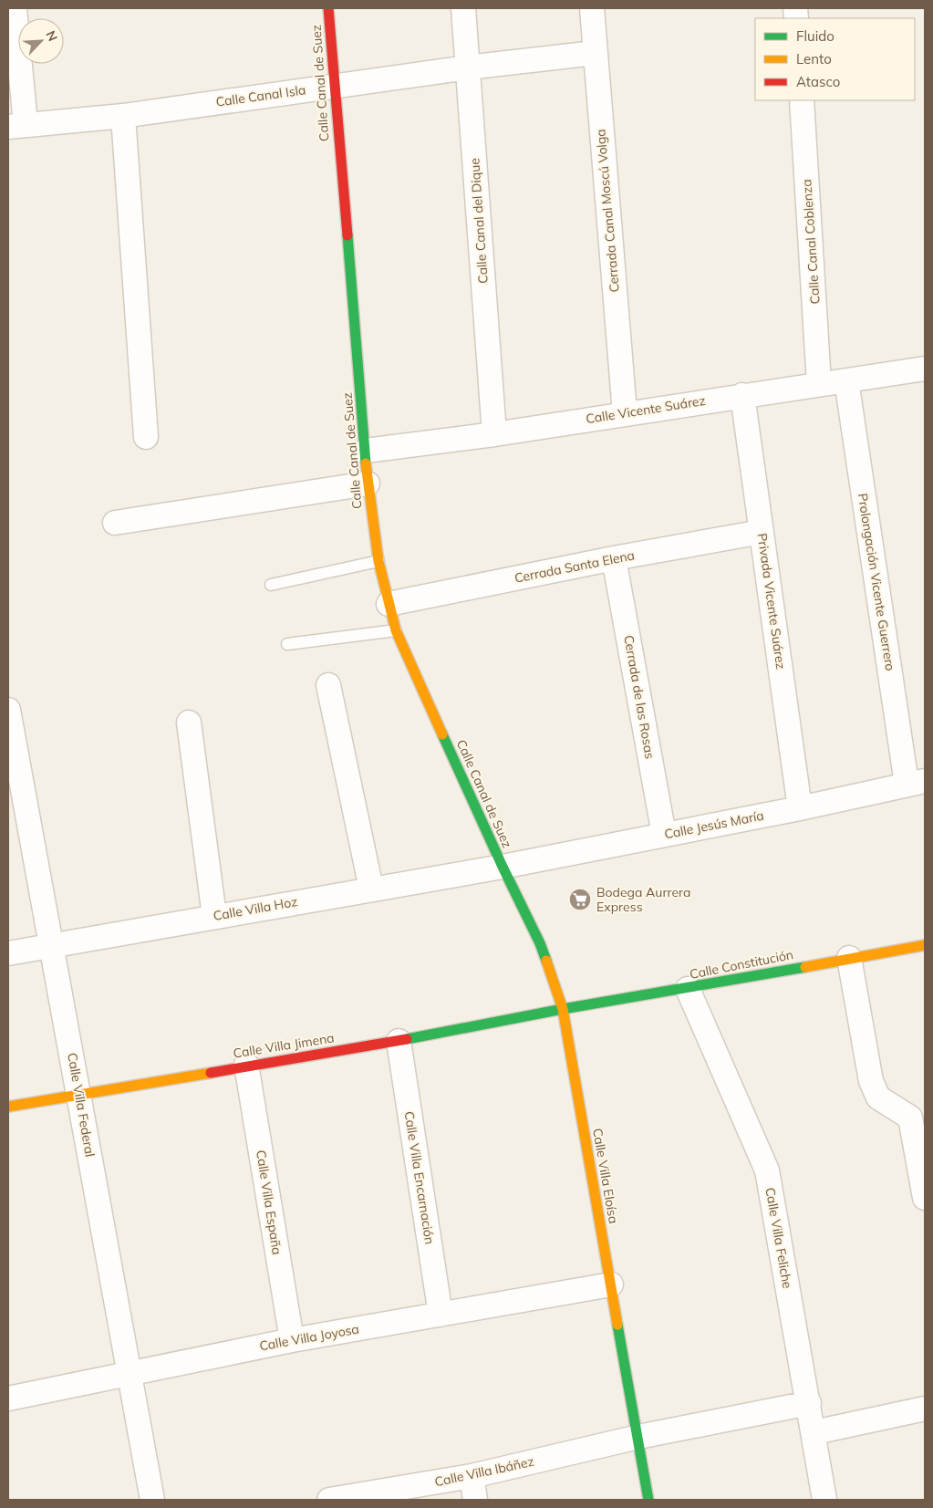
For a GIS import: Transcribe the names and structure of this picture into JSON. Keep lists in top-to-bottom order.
{
  "streets": {
    "street": [
      "Calle Canal de Suez",
      "Calle Canal Isla",
      "Cerrada Canal Moscú Volga",
      "Calle Canal del Dique",
      "Calle Canal Coblenza",
      "Calle Vicente Suárez",
      "Cerrada Santa Elena",
      "Prolongación Vicente Guerrero",
      "Privada Vicente Suárez",
      "Cerrada de las Rosas",
      "Calle Jesús María",
      "Calle Villa Hoz",
      "Calle Constitución",
      "Calle Villa Jimena",
      "Calle Villa Federal",
      "Calle Villa Eloísa",
      "Calle Villa Encarnación",
      "Calle Villa España",
      "Calle Villa Feliche",
      "Calle Villa Joyosa",
      "Calle Villa Ibáñez"
    ]
  },
  "crossings": [
    ["Calle Canal de Suez", "Calle Canal Isla"],
    ["Calle Canal de Suez", "Calle Vicente Suárez"],
    ["Calle Canal de Suez", "Cerrada Santa Elena"],
    ["Calle Canal de Suez", "Calle Jesús María"],
    ["Calle Canal de Suez", "Calle Villa Hoz"],
    ["Calle Canal de Suez", "Calle Villa Eloísa"],
    ["Calle Canal Isla", "Cerrada Canal Moscú Volga"],
    ["Calle Canal Isla", "Calle Canal del Dique"],
    ["Cerrada Canal Moscú Volga", "Calle Vicente Suárez"],
    ["Calle Canal del Dique", "Calle Vicente Suárez"],
    ["Calle Canal Coblenza", "Calle Vicente Suárez"],
    ["Calle Vicente Suárez", "Prolongación Vicente Guerrero"],
    ["Calle Vicente Suárez", "Privada Vicente Suárez"],
    ["Cerrada Santa Elena", "Privada Vicente Suárez"],
    ["Cerrada Santa Elena", "Cerrada de las Rosas"],
    ["Prolongación Vicente Guerrero", "Calle Jesús María"],
    ["Privada Vicente Suárez", "Calle Jesús María"],
    ["Cerrada de las Rosas", "Calle Jesús María"],
    ["Calle Jesús María", "Calle Villa Hoz"],
    ["Calle Jesús María", "Calle Villa Eloísa"],
    ["Calle Villa Hoz", "Calle Villa Federal"],
    ["Calle Villa Hoz", "Calle Villa Eloísa"],
    ["Calle Constitución", "Calle Villa Jimena"],
    ["Calle Constitución", "Calle Villa Eloísa"],
    ["Calle Constitución", "Calle Villa Feliche"],
    ["Calle Villa Jimena", "Calle Villa Federal"],
    ["Calle Villa Jimena", "Calle Villa Eloísa"],
    ["Calle Villa Jimena", "Calle Villa Encarnación"],
    ["Calle Villa Jimena", "Calle Villa España"],
    ["Calle Villa Federal", "Calle Villa Joyosa"],
    ["Calle Villa Eloísa", "Calle Villa Joyosa"],
    ["Calle Villa Eloísa", "Calle Villa Ibáñez"],
    ["Calle Villa Encarnación", "Calle Villa Joyosa"],
    ["Calle Villa España", "Calle Villa Joyosa"],
    ["Calle Villa Feliche", "Calle Villa Ibáñez"]
  ],
  "places": {
    "supermarket": ["Bodega Aurrera Express"]
  },
  "legend": ["Fluido", "Lento", "Atasco"],
  "north": "top right"
}
